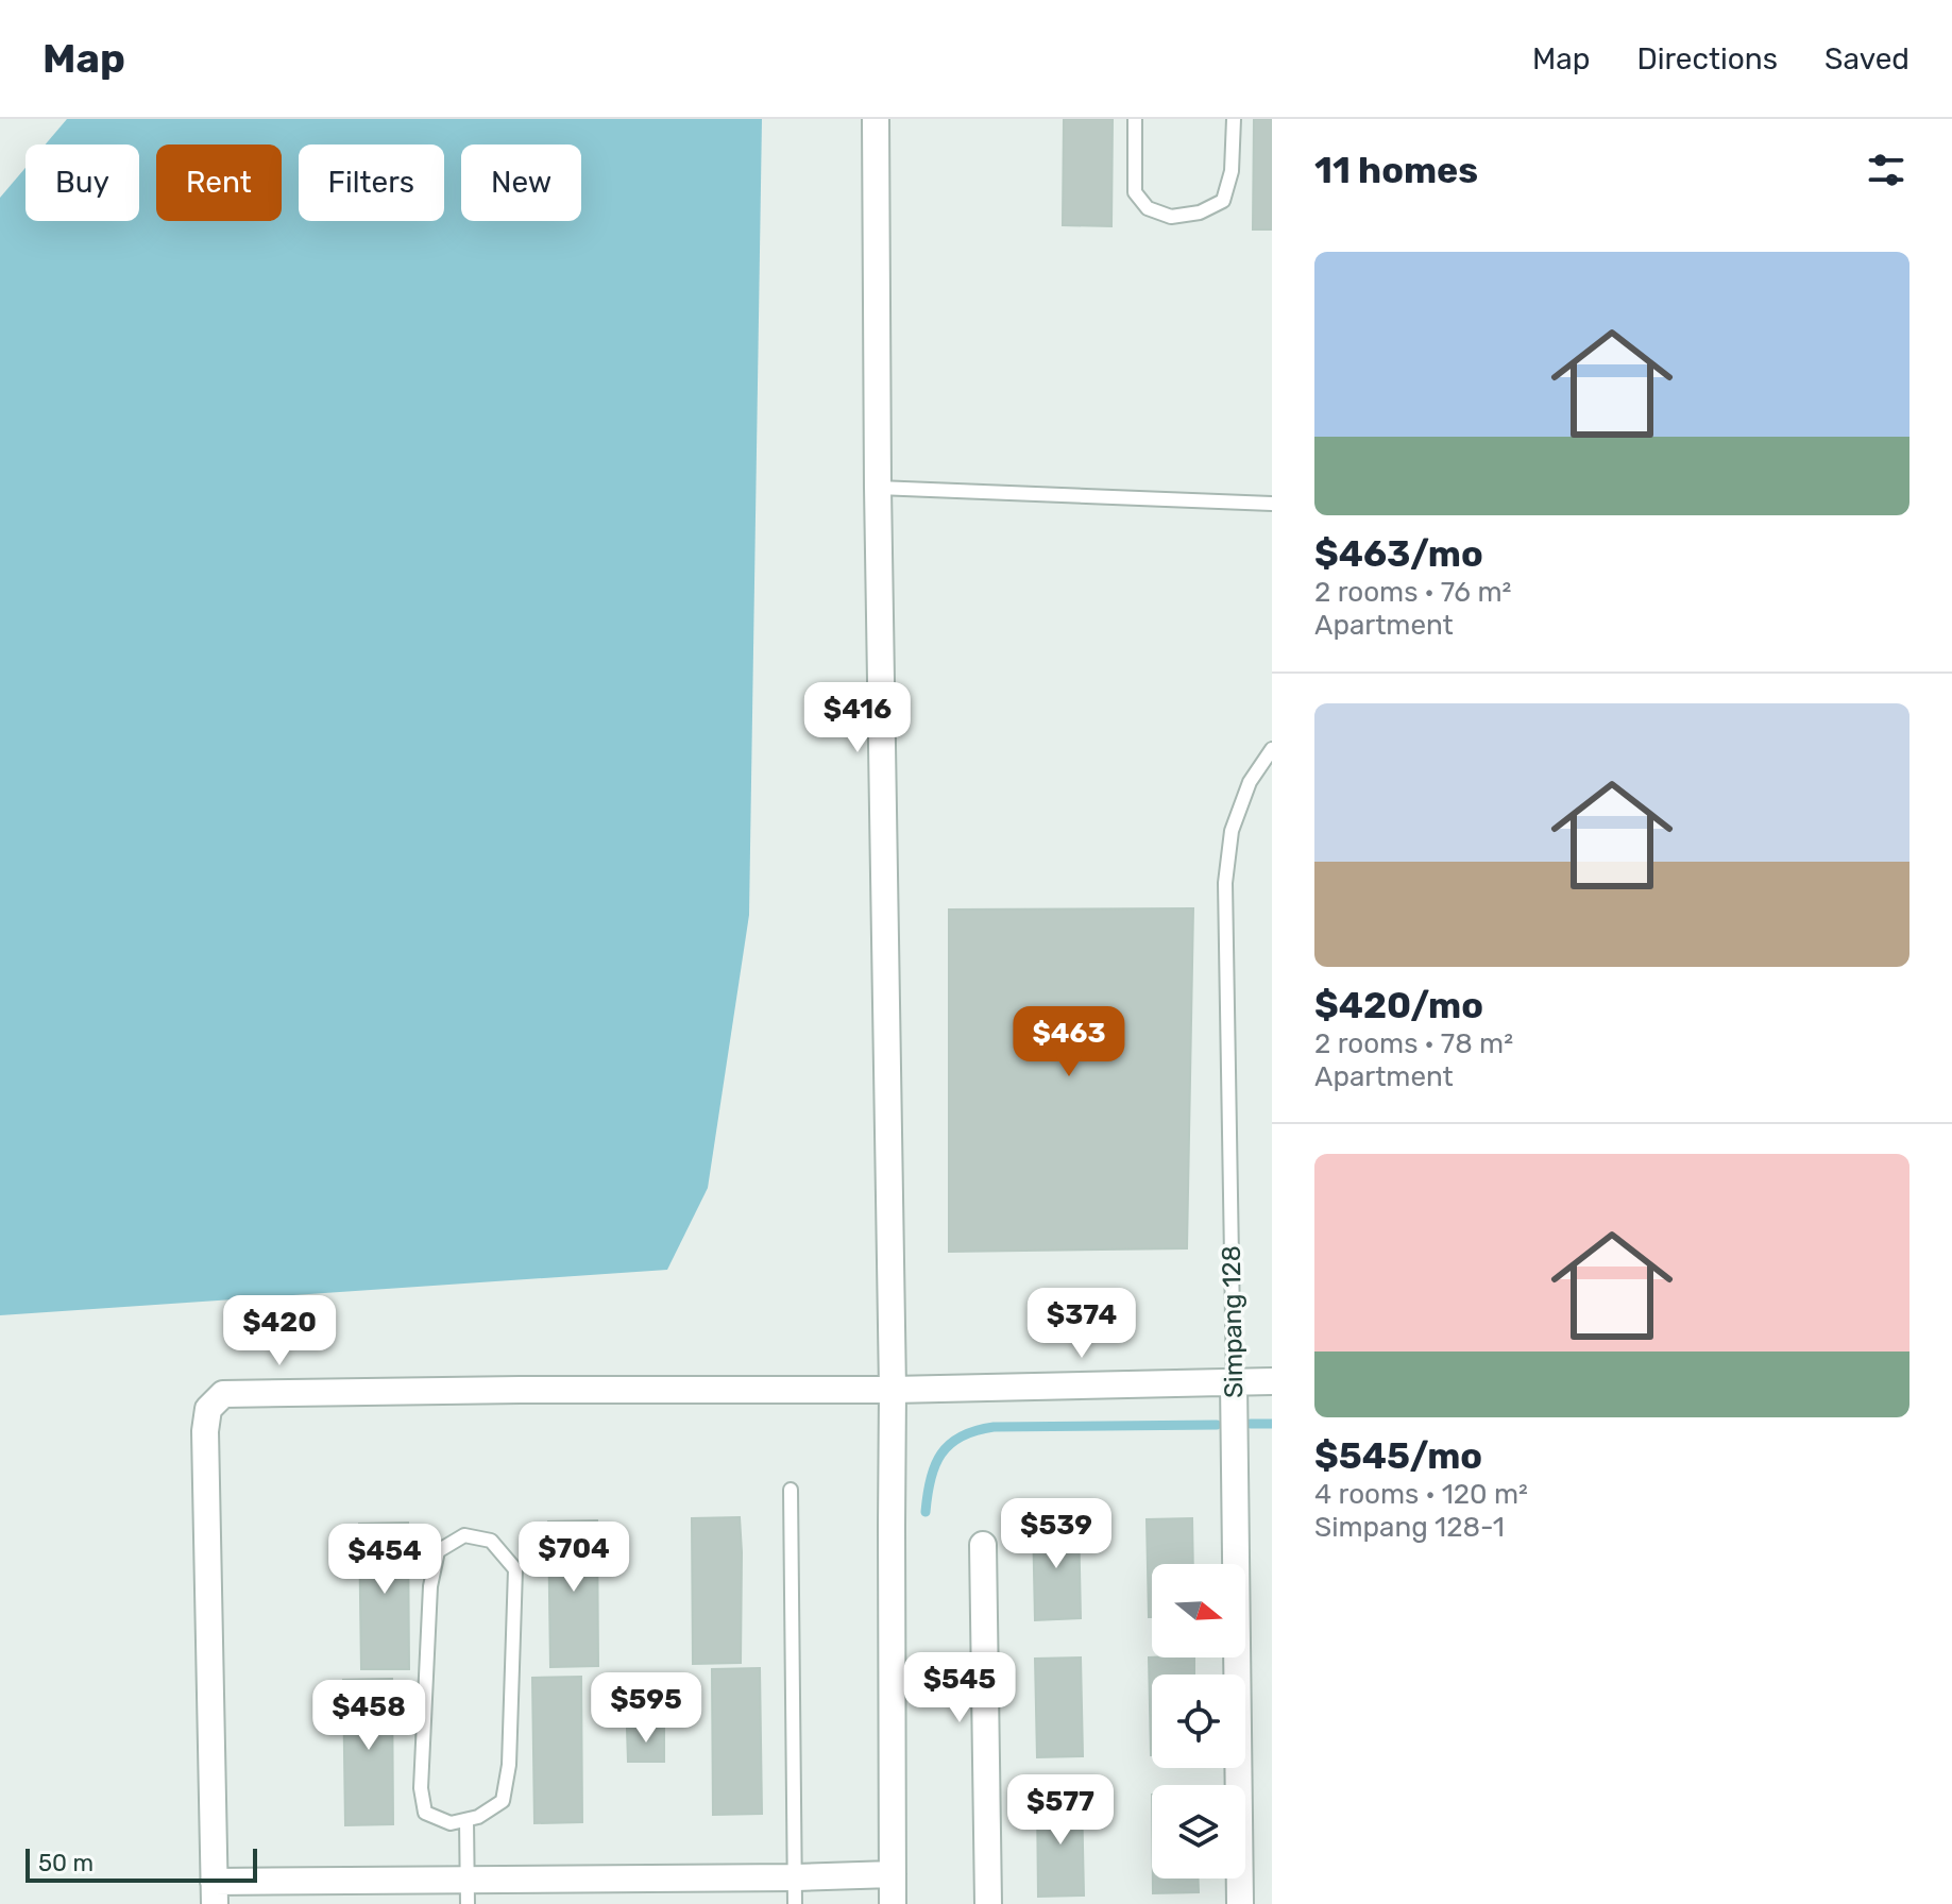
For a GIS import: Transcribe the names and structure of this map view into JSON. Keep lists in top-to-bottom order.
{
  "streets": {
    "street": ["Simpang 128"]
  },
  "scale_bar": "50 m",
  "north": "right",
  "page": {
    "header": "Map",
    "nav": ["Map", "Directions", "Saved"],
    "heading": "11 homes",
    "chip": [
      "Buy",
      "Rent",
      "Filters",
      "New"
    ],
    "list": [
      {
        "name": "$463/mo",
        "note": "2 rooms · 76 m² · Apartment"
      },
      {
        "name": "$420/mo",
        "note": "2 rooms · 78 m² · Apartment"
      },
      {
        "name": "$545/mo",
        "note": "4 rooms · 120 m² · Simpang 128-1"
      }
    ],
    "price": [
      "$416",
      "$463",
      "$374",
      "$420",
      "$539",
      "$704",
      "$454",
      "$545",
      "$595",
      "$458",
      "$577"
    ],
    "scale": "50 m"
  }
}
